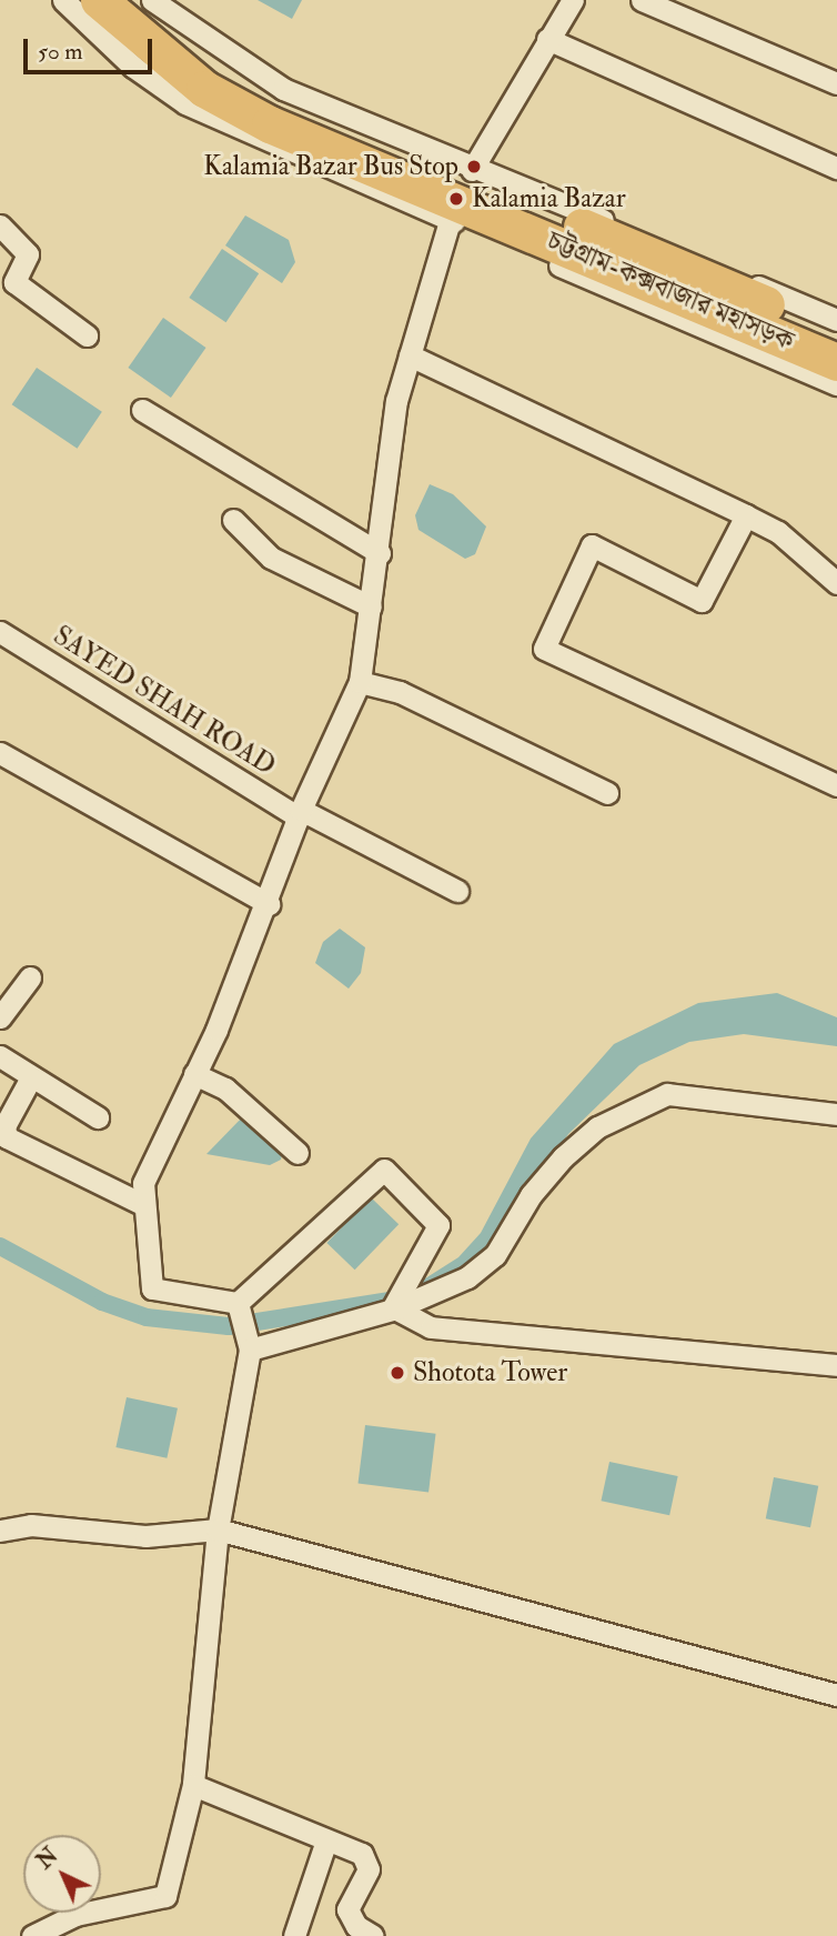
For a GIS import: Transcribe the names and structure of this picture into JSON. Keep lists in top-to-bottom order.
{
  "streets": {
    "highway": ["চট্টগ্রাম-কক্সবাজার মহাসড়ক"],
    "street": ["SAYED SHAH ROAD"]
  },
  "places": ["Kalamia Bazar Bus Stop", "Kalamia Bazar", "Shotota Tower"],
  "scale_bar": "50 m",
  "north": "top left"
}
